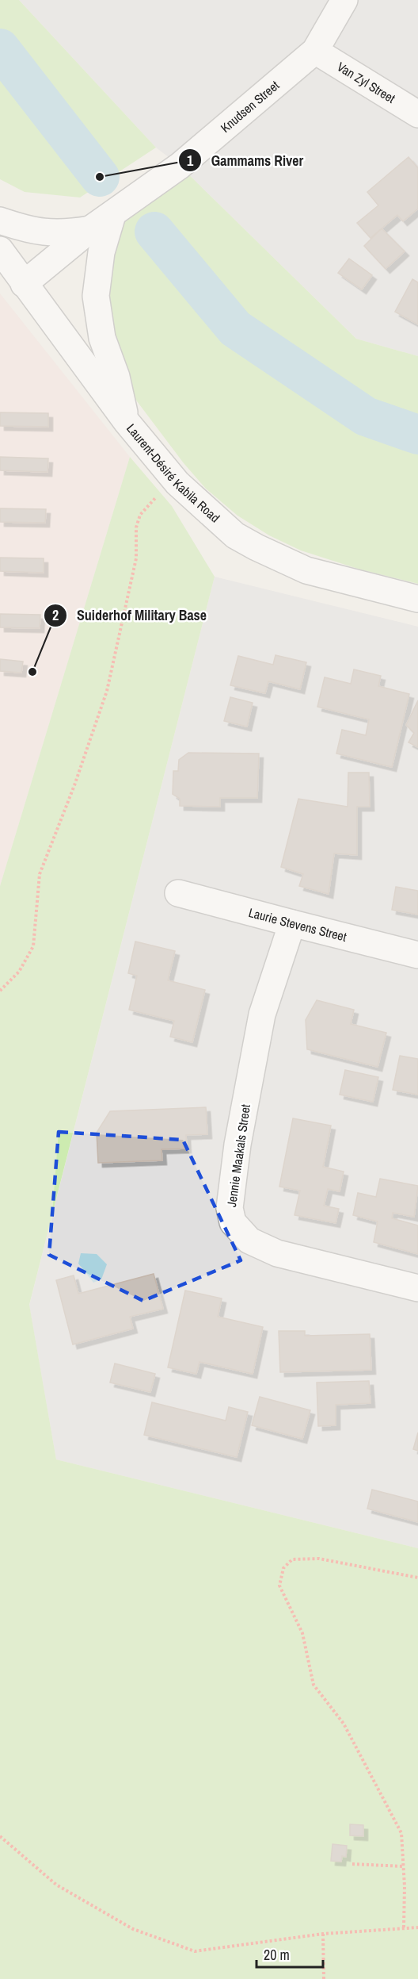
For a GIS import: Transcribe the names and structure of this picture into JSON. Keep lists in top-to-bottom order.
{
  "streets": {
    "street": [
      "Van Zyl Street",
      "Knudsen Street",
      "Laurent-Désiré Kabila Road",
      "Laurie Stevens Street",
      "Jennie Maakals Street"
    ]
  },
  "crossings": [
    ["Van Zyl Street", "Knudsen Street"],
    ["Knudsen Street", "Laurent-Désiré Kabila Road"],
    ["Laurie Stevens Street", "Jennie Maakals Street"]
  ],
  "places": ["Gammams River", "Suiderhof Military Base"],
  "scale_bar": "20 m"
}
